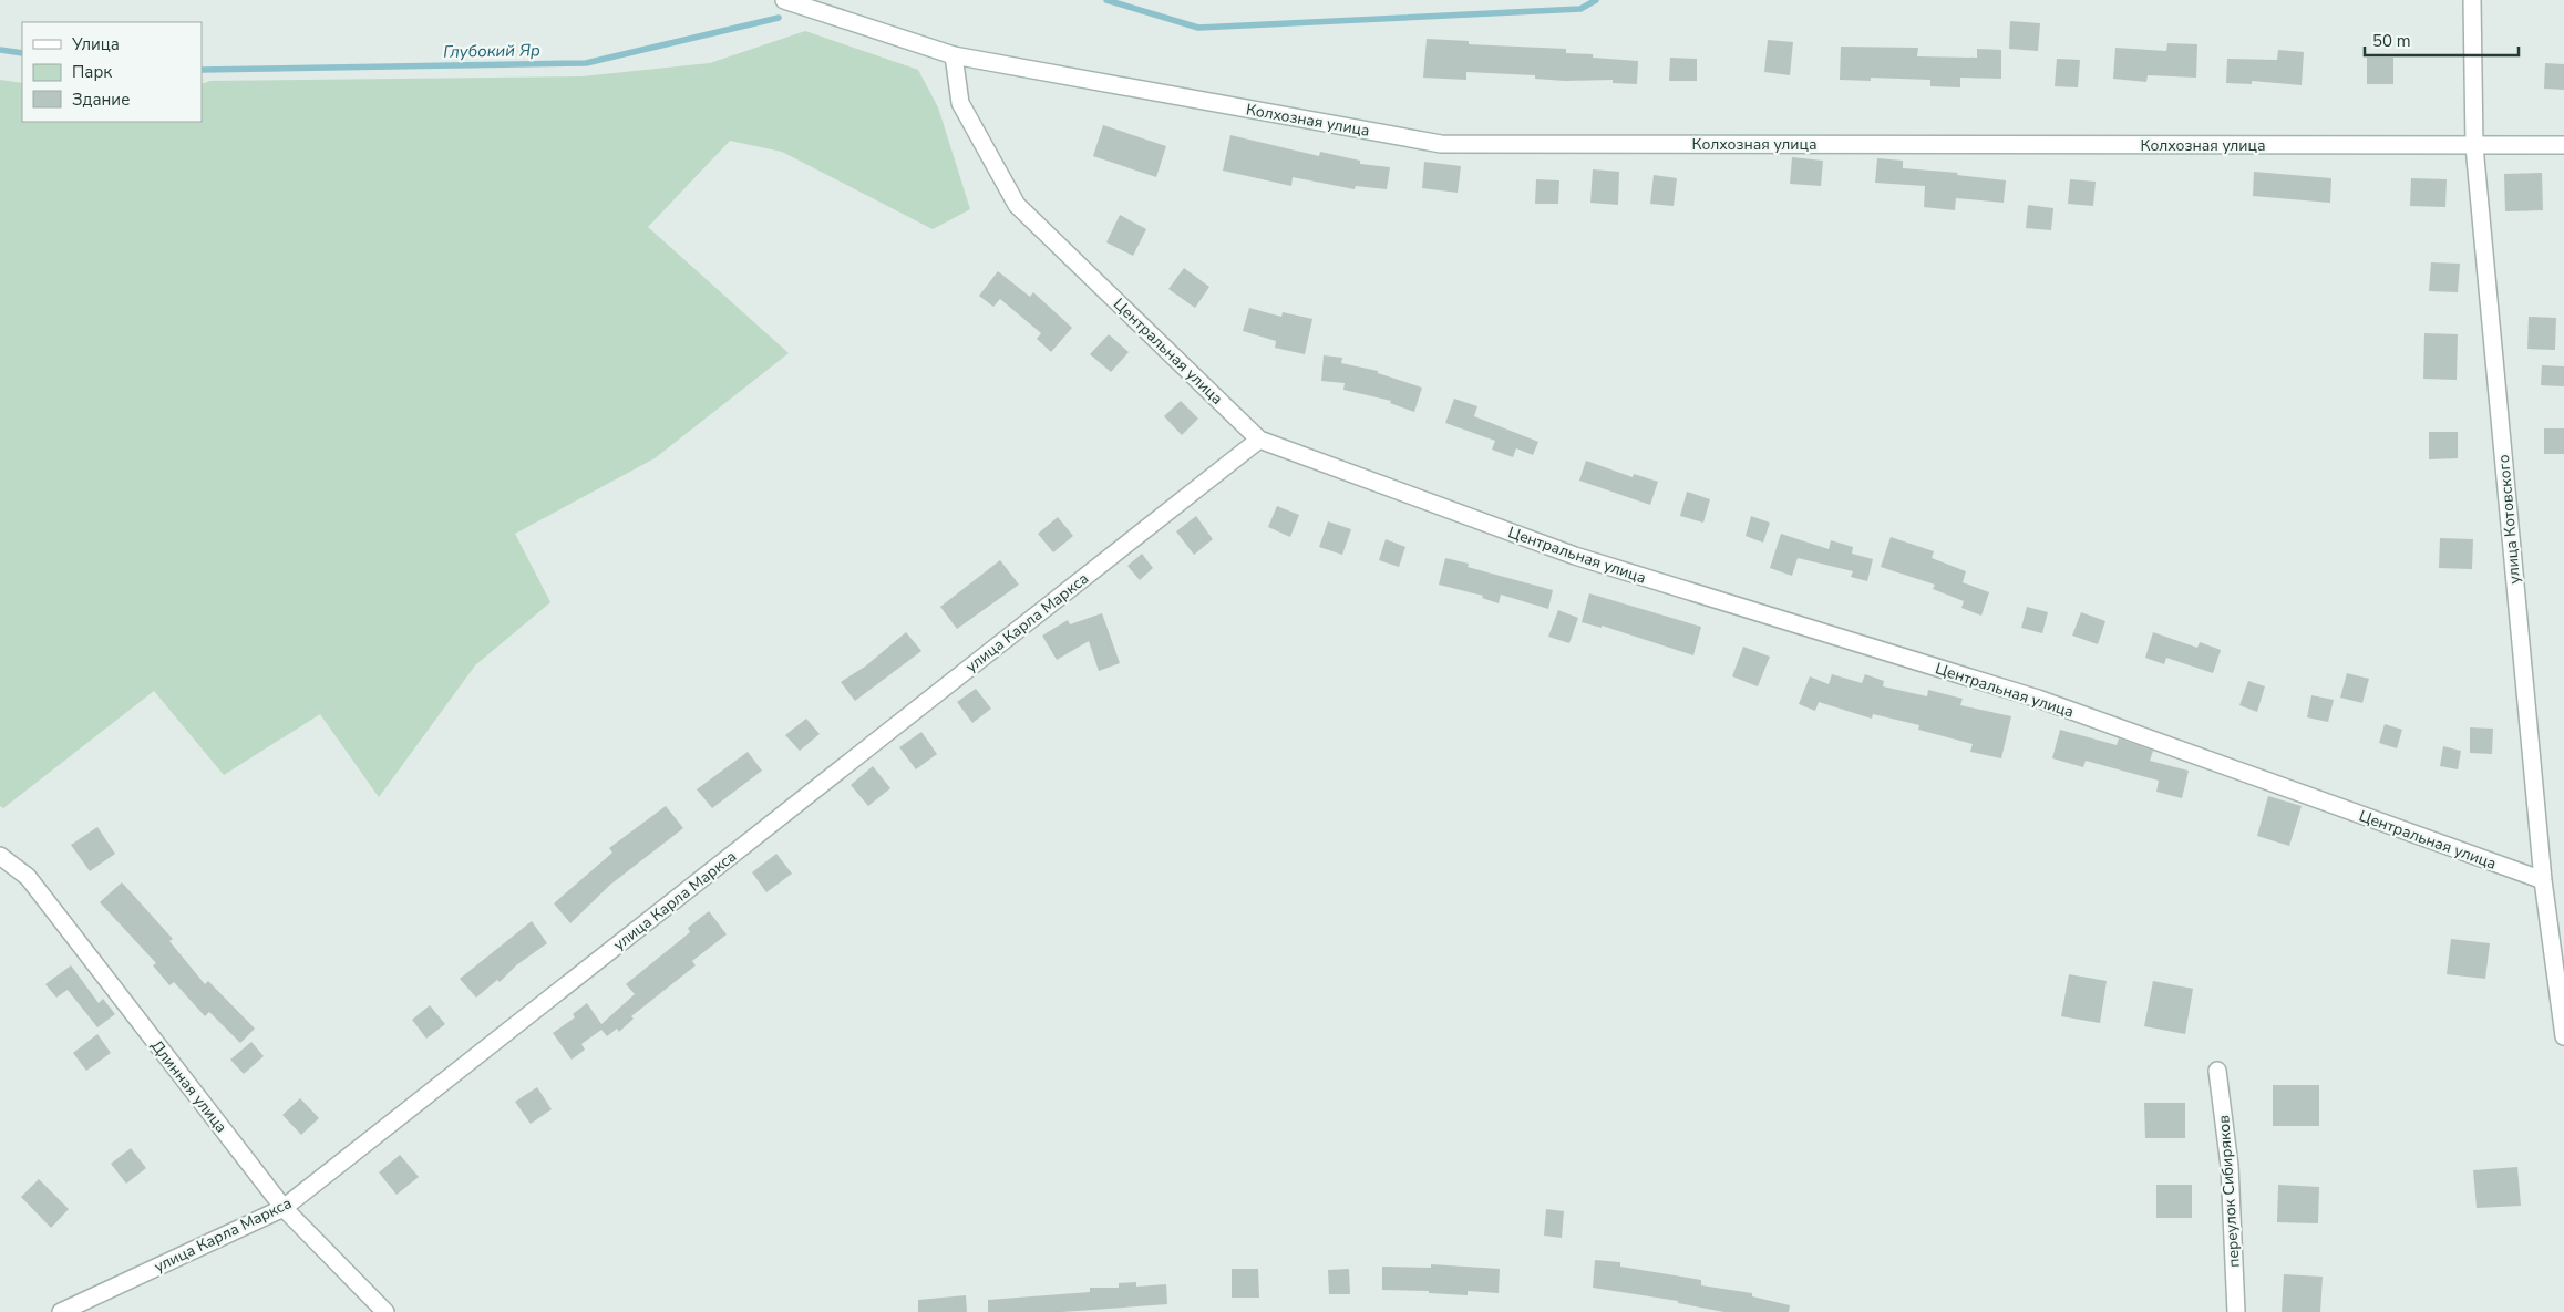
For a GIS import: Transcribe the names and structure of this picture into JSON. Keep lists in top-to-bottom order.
{
  "streets": {
    "street": [
      "Колхозная улица",
      "Центральная улица",
      "улица Котовского",
      "улица Карла Маркса",
      "Длинная улица",
      "переулок Сибиряков"
    ]
  },
  "crossings": [
    ["Колхозная улица", "Центральная улица"],
    ["Колхозная улица", "улица Котовского"],
    ["Центральная улица", "улица Котовского"],
    ["Центральная улица", "улица Карла Маркса"],
    ["улица Карла Маркса", "Длинная улица"]
  ],
  "water": ["Глубокий Яр"],
  "legend": ["Улица", "Парк", "Здание"],
  "scale_bar": "50 m"
}
